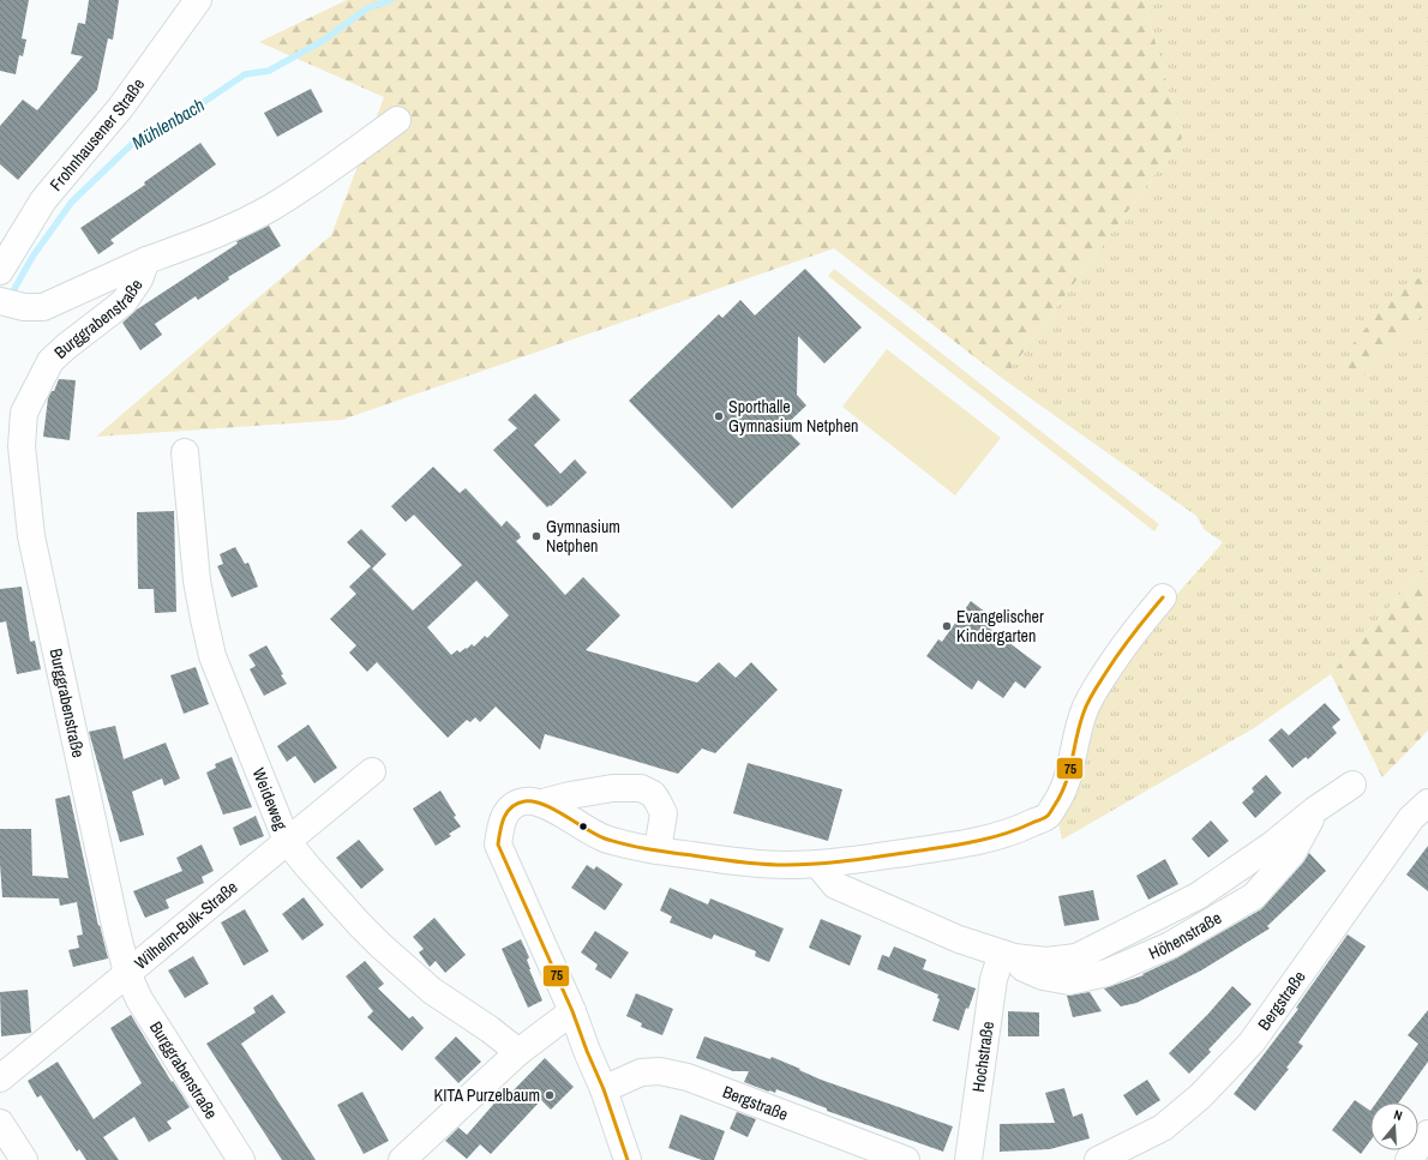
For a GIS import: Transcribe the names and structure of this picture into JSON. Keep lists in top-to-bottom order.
{
  "streets": {
    "street": [
      "Frohnhausener Straße",
      "Burggrabenstraße",
      "Weideweg",
      "Wilhelm-Bulk-Straße",
      "Höhenstraße",
      "Bergstraße",
      "Hochstraße"
    ]
  },
  "crossings": [
    ["Burggrabenstraße", "Wilhelm-Bulk-Straße"],
    ["Weideweg", "Wilhelm-Bulk-Straße"],
    ["Höhenstraße", "Hochstraße"]
  ],
  "water": ["Mühlenbach"],
  "places": [
    "Sporthalle Gymnasium Netphen",
    "Gymnasium Netphen",
    "Evangelischer Kindergarten",
    "KITA Purzelbaum"
  ],
  "lines": ["transit line 75"],
  "north": "top"
}
